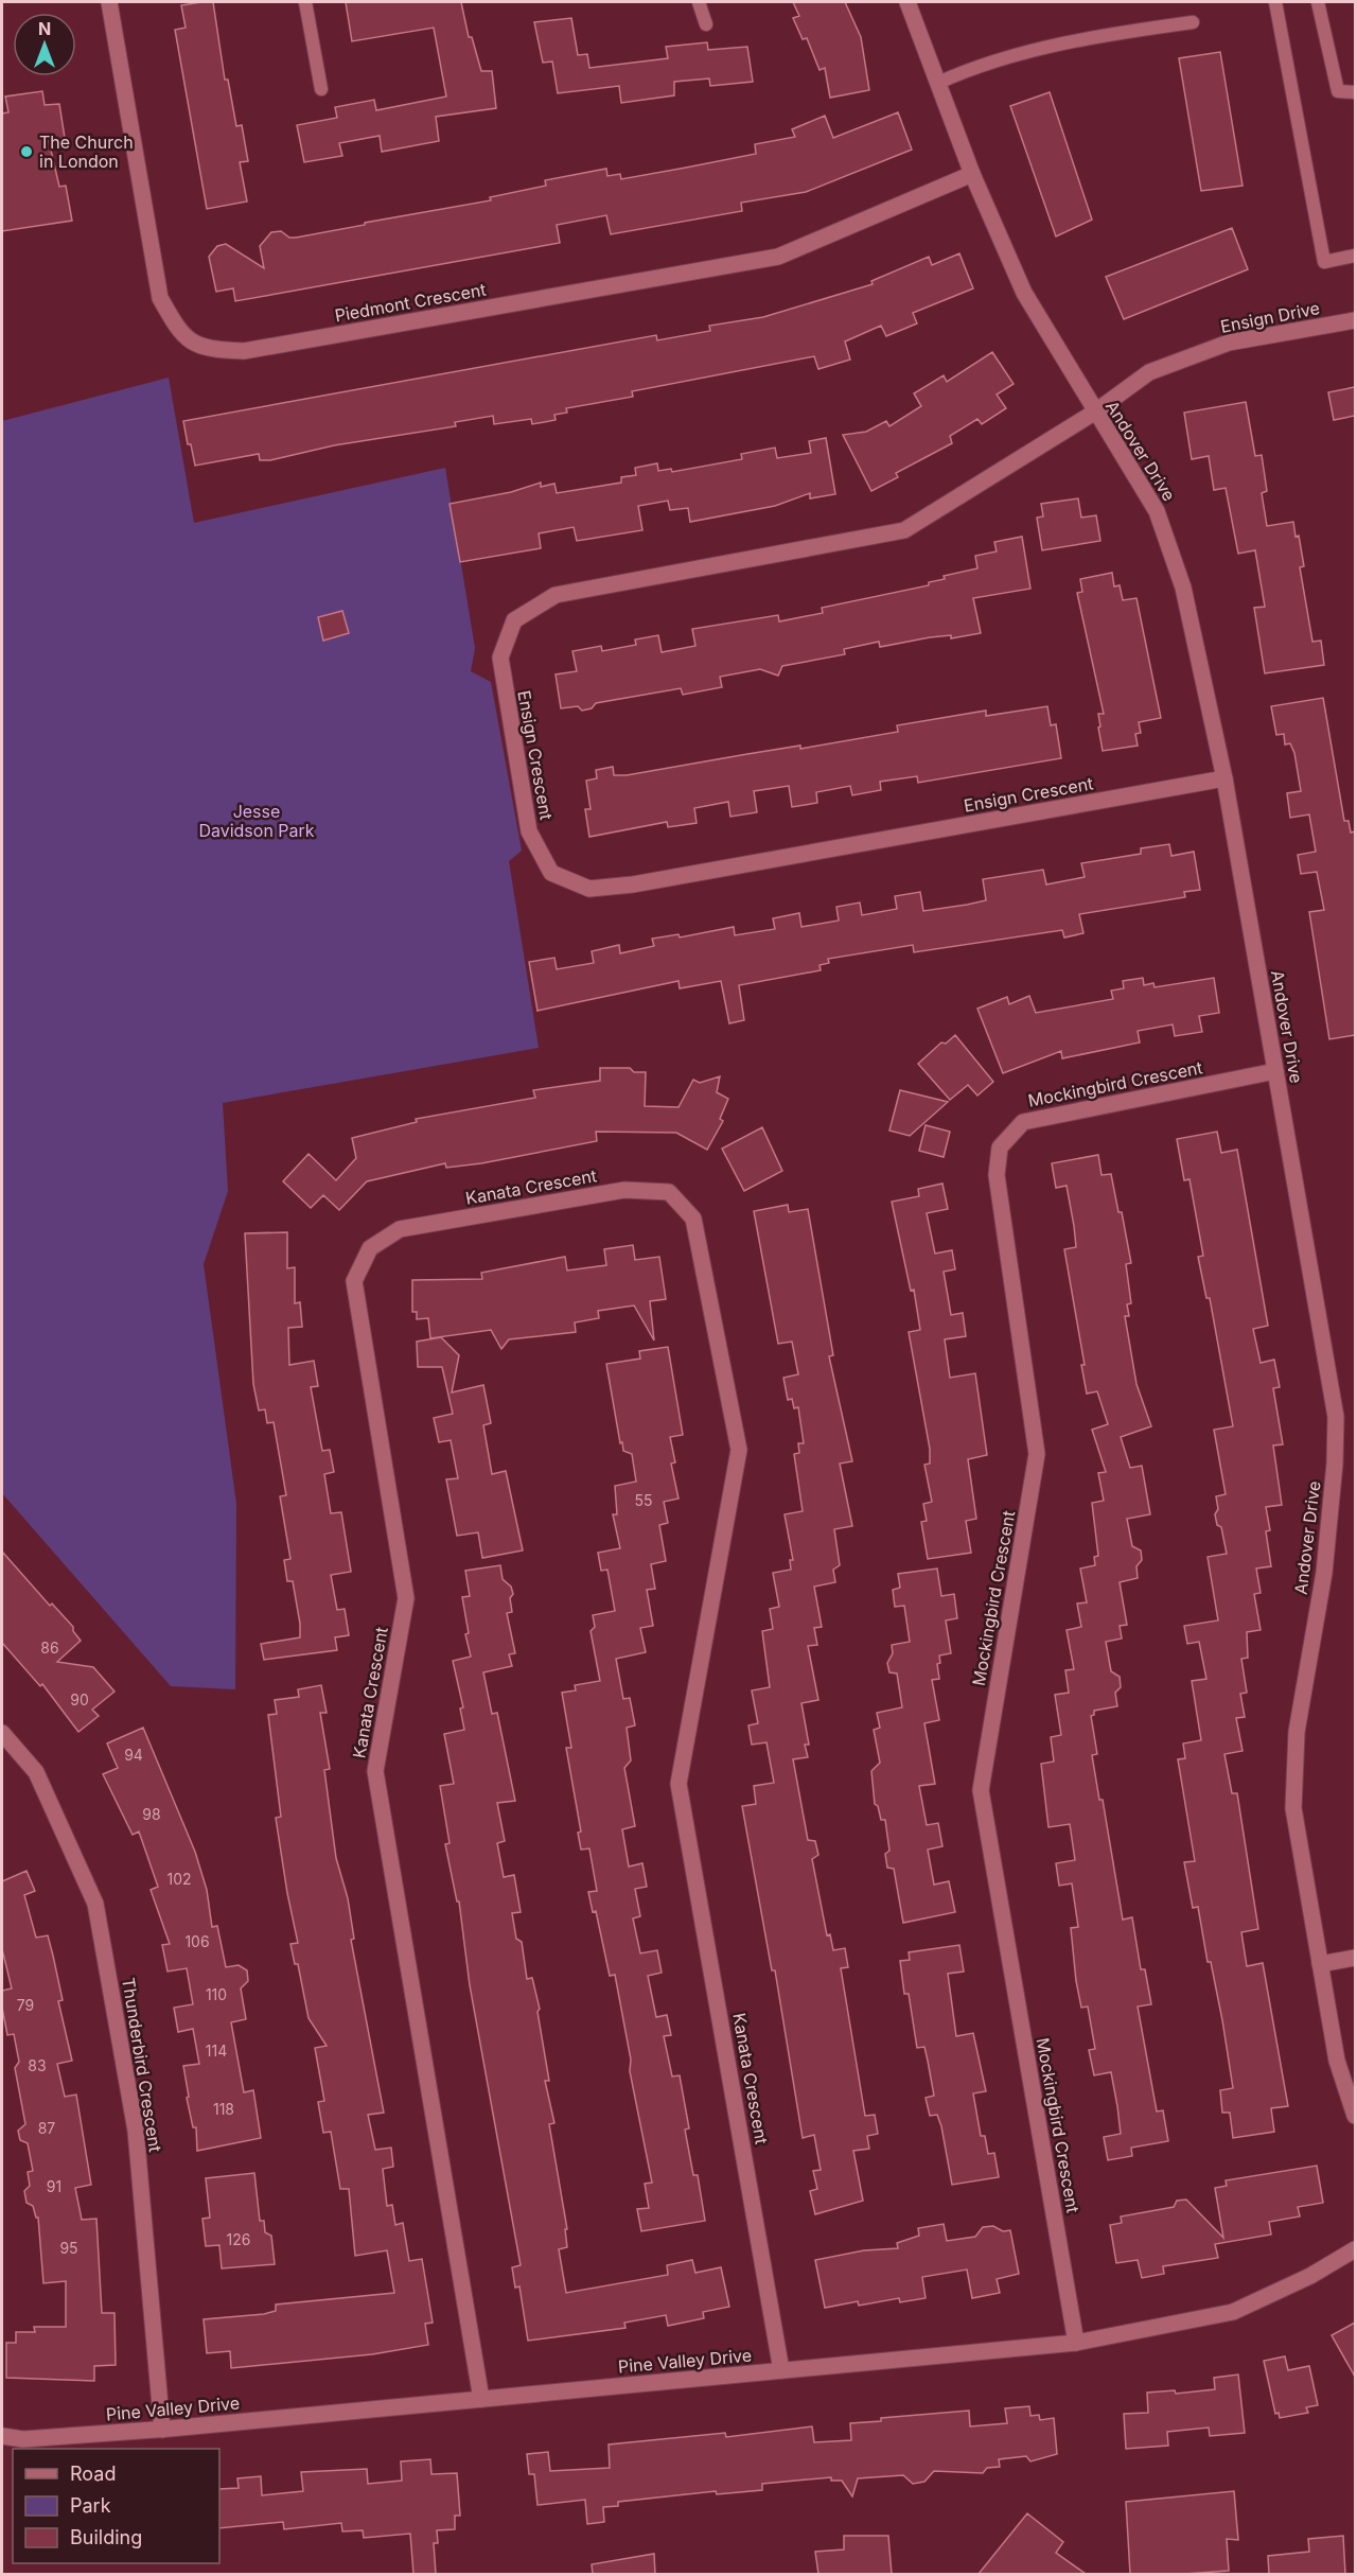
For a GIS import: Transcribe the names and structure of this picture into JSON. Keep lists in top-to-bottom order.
{
  "streets": {
    "street": [
      "Piedmont Crescent",
      "Ensign Drive",
      "Andover Drive",
      "Ensign Crescent",
      "Mockingbird Crescent",
      "Kanata Crescent",
      "Thunderbird Crescent",
      "Pine Valley Drive"
    ]
  },
  "crossings": [
    ["Piedmont Crescent", "Andover Drive"],
    ["Ensign Drive", "Andover Drive"],
    ["Ensign Drive", "Ensign Crescent"],
    ["Andover Drive", "Ensign Crescent"],
    ["Andover Drive", "Mockingbird Crescent"],
    ["Mockingbird Crescent", "Pine Valley Drive"],
    ["Kanata Crescent", "Pine Valley Drive"],
    ["Thunderbird Crescent", "Pine Valley Drive"]
  ],
  "parks": ["Jesse Davidson Park"],
  "places": ["The Church in London"],
  "house_numbers": [
    "55",
    "86",
    "90",
    "94",
    "98",
    "102",
    "106",
    "110",
    "79",
    "114",
    "83",
    "118",
    "87",
    "91",
    "126",
    "95"
  ],
  "legend": ["Road", "Park", "Building"],
  "north": "top"
}
